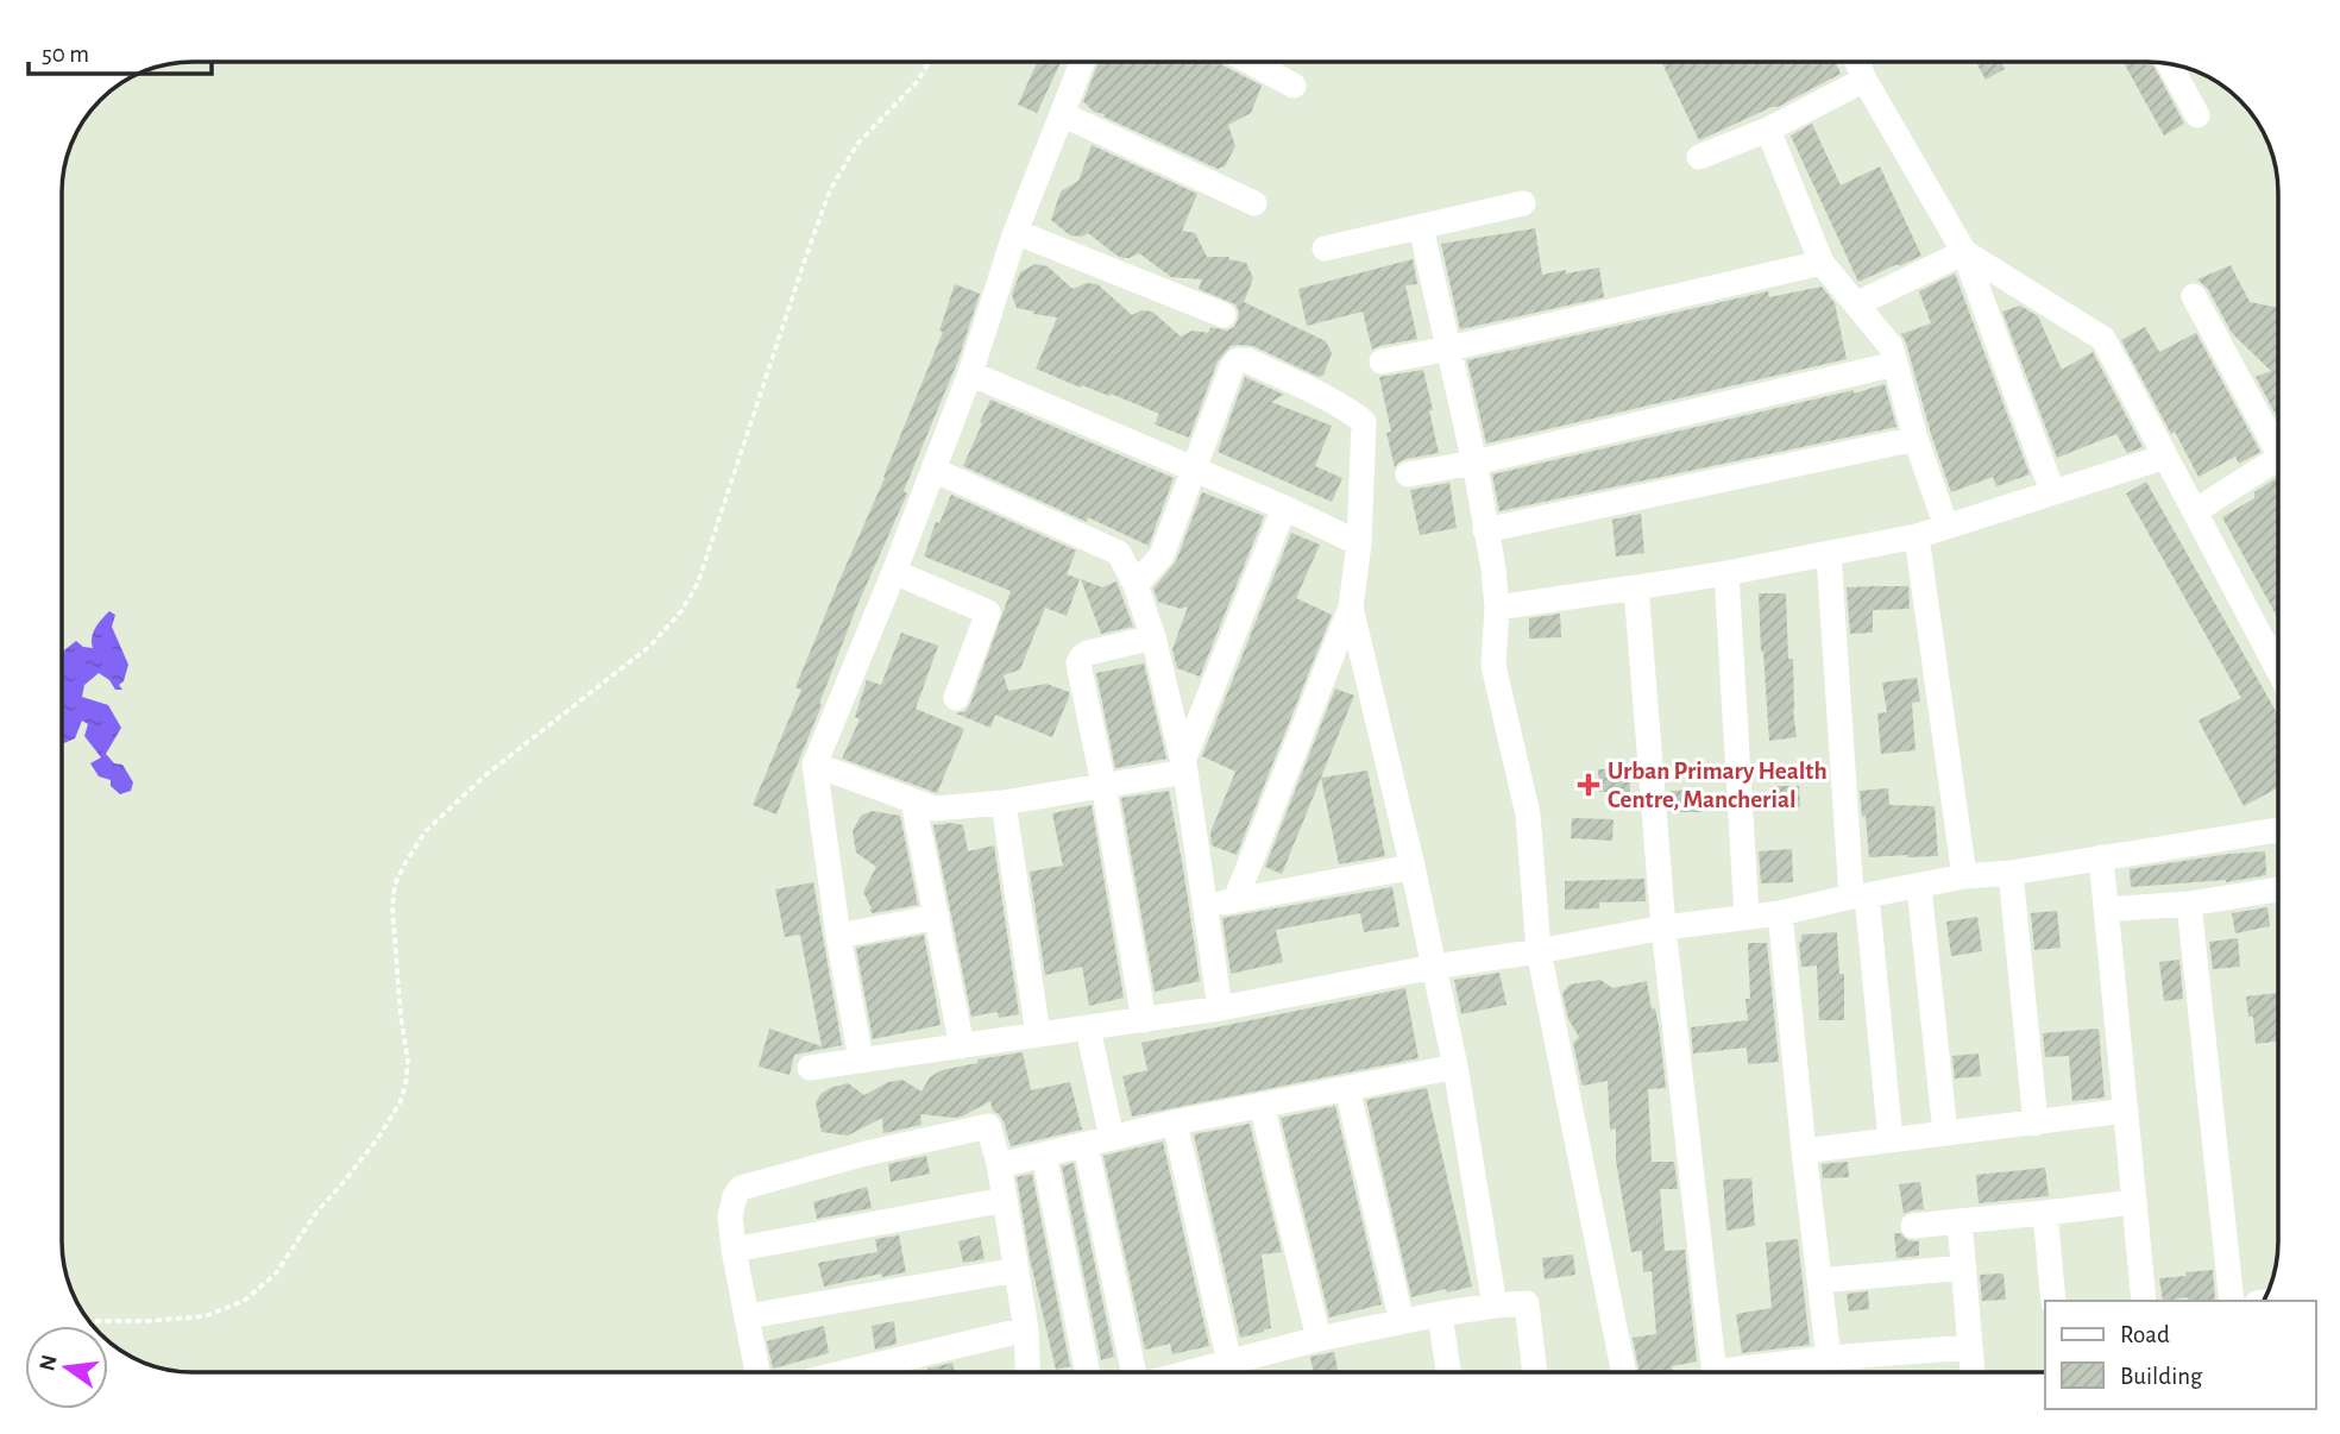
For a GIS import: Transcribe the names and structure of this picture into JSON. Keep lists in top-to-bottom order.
{
  "places": {
    "health": ["Urban Primary Health Centre, Mancherial"]
  },
  "legend": ["Road", "Building"],
  "scale_bar": "50 m",
  "north": "left"
}
